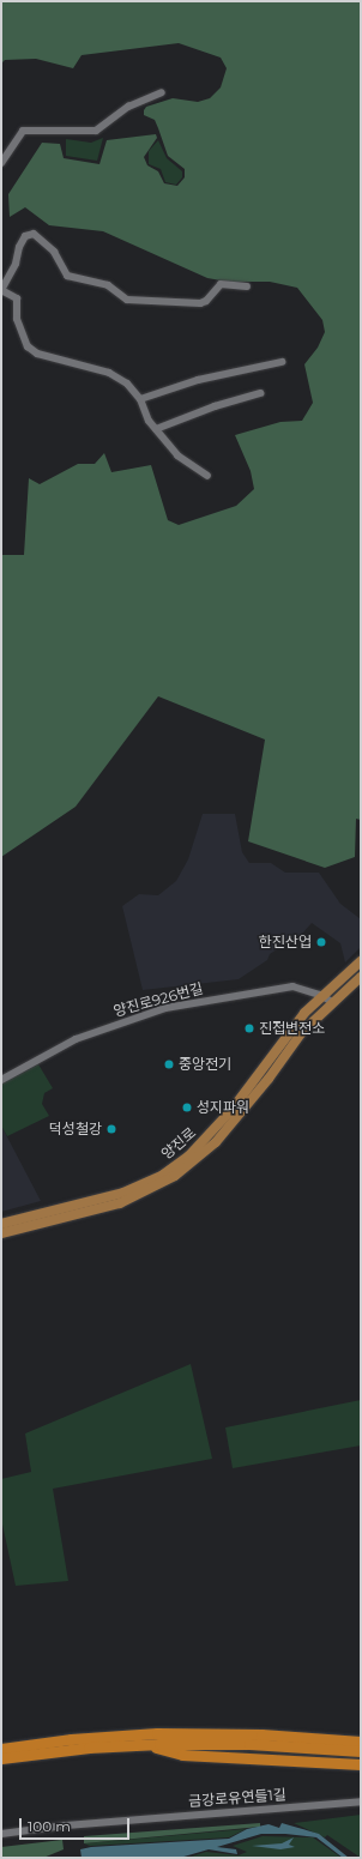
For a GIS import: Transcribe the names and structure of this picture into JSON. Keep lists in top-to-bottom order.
{
  "streets": {
    "main road": ["양진로"],
    "street": ["양진로926번길", "금강로유연들1길"]
  },
  "crossings": [
    ["양진로926번길", "양진로"]
  ],
  "places": [
    "한진산업",
    "진접변전소",
    "중앙전기",
    "성지파워",
    "덕성철강"
  ],
  "scale_bar": "100 m"
}
